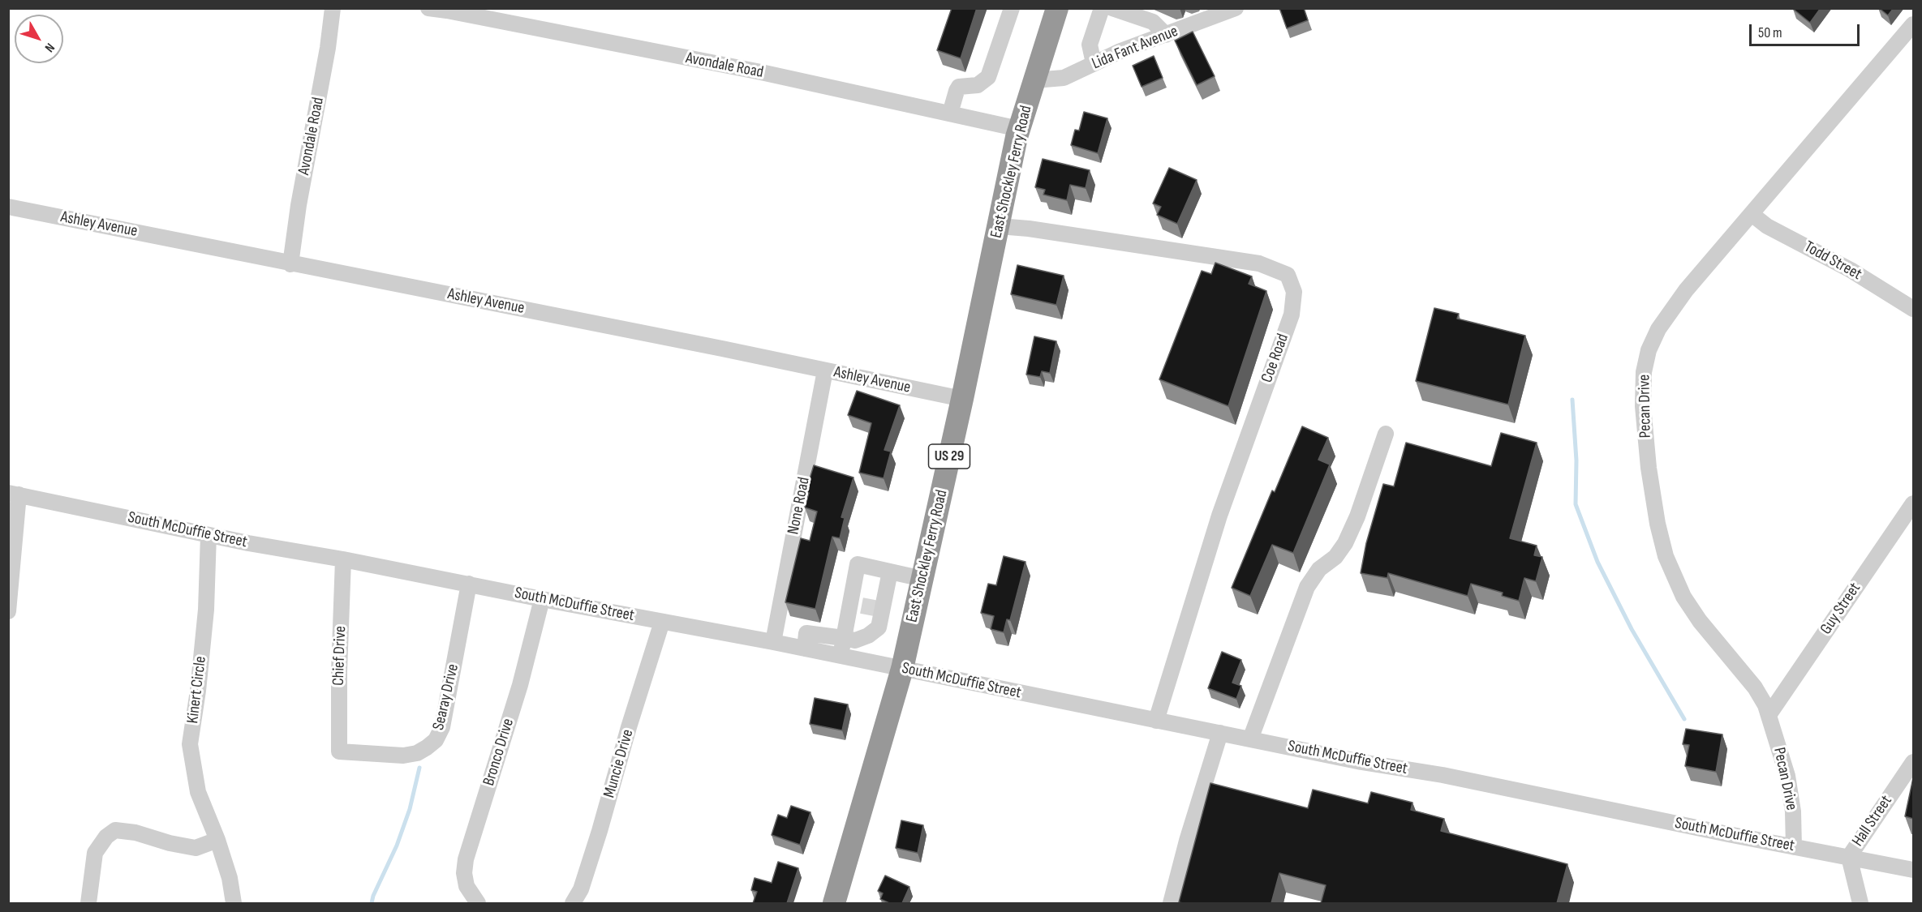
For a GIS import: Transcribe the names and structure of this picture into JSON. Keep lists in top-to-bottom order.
{
  "streets": {
    "highway": ["East Shockley Ferry Road", "US 29"],
    "street": [
      "Lida Fant Avenue",
      "Avondale Road",
      "Ashley Avenue",
      "Todd Street",
      "Coe Road",
      "Pecan Drive",
      "None Road",
      "South McDuffie Street",
      "Guy Street",
      "Chief Drive",
      "Kinert Circle",
      "Searay Drive",
      "Bronco Drive",
      "Muncie Drive",
      "Hall Street"
    ]
  },
  "crossings": [
    ["Lida Fant Avenue", "East Shockley Ferry Road"],
    ["Avondale Road", "East Shockley Ferry Road"],
    ["Avondale Road", "Ashley Avenue"],
    ["East Shockley Ferry Road", "Ashley Avenue"],
    ["East Shockley Ferry Road", "Coe Road"],
    ["East Shockley Ferry Road", "South McDuffie Street"],
    ["Ashley Avenue", "None Road"],
    ["Todd Street", "Pecan Drive"],
    ["Coe Road", "South McDuffie Street"],
    ["Pecan Drive", "South McDuffie Street"],
    ["Pecan Drive", "Guy Street"],
    ["None Road", "South McDuffie Street"],
    ["South McDuffie Street", "Chief Drive"],
    ["South McDuffie Street", "Kinert Circle"],
    ["South McDuffie Street", "Searay Drive"],
    ["South McDuffie Street", "Bronco Drive"],
    ["South McDuffie Street", "Muncie Drive"],
    ["South McDuffie Street", "Hall Street"],
    ["Chief Drive", "Searay Drive"]
  ],
  "scale_bar": "50 m",
  "north": "bottom right"
}
